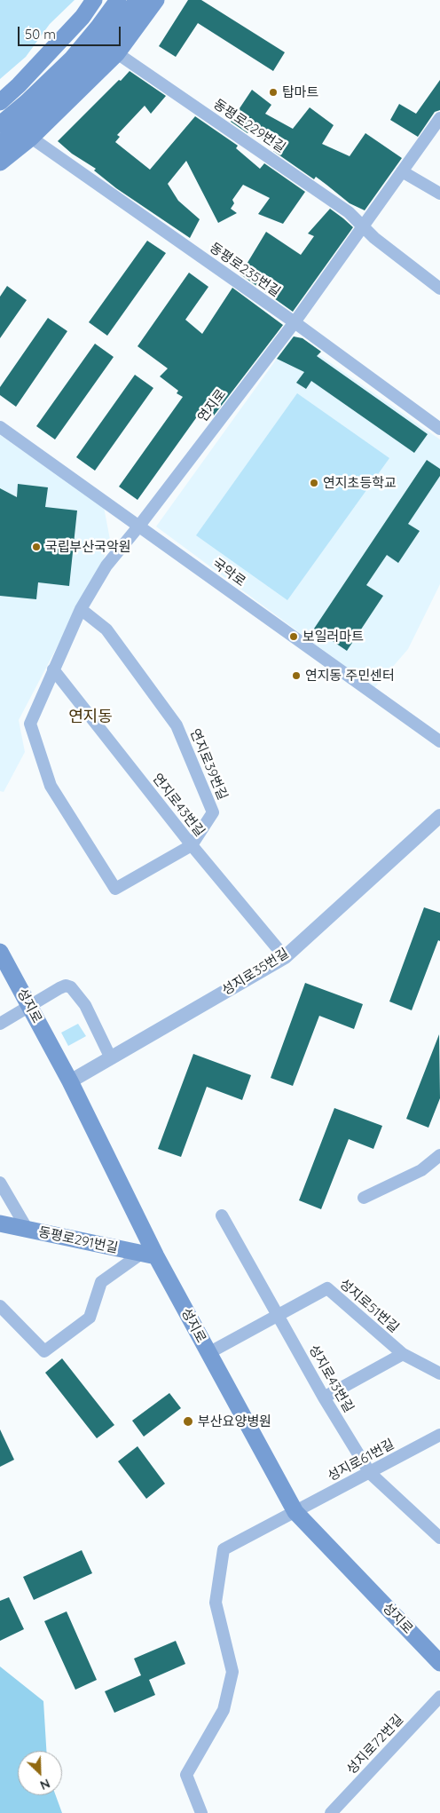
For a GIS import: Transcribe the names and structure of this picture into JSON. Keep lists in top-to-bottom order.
{
  "streets": {
    "main road": ["성지로", "동평로291번길"],
    "street": [
      "동평로229번길",
      "동평로235번길",
      "연지로",
      "국악로",
      "연지로39번길",
      "연지로43번길",
      "성지로35번길",
      "성지로51번길",
      "성지로43번길",
      "성지로61번길",
      "성지로72번길"
    ]
  },
  "crossings": [
    ["동평로229번길", "연지로"],
    ["동평로235번길", "연지로"],
    ["연지로", "국악로"],
    ["연지로", "연지로39번길"],
    ["연지로", "연지로43번길"],
    ["연지로39번길", "연지로43번길"],
    ["연지로43번길", "성지로35번길"],
    ["성지로35번길", "성지로"],
    ["성지로", "동평로291번길"],
    ["성지로", "성지로51번길"],
    ["성지로", "성지로61번길"],
    ["성지로51번길", "성지로43번길"],
    ["성지로43번길", "성지로61번길"]
  ],
  "districts": ["연지동"],
  "places": [
    "탑마트",
    "연지초등학교",
    "국립부산국악원",
    "보일러마트",
    "연지동 주민센터",
    "부산요양병원"
  ],
  "scale_bar": "50 m",
  "north": "bottom right"
}
